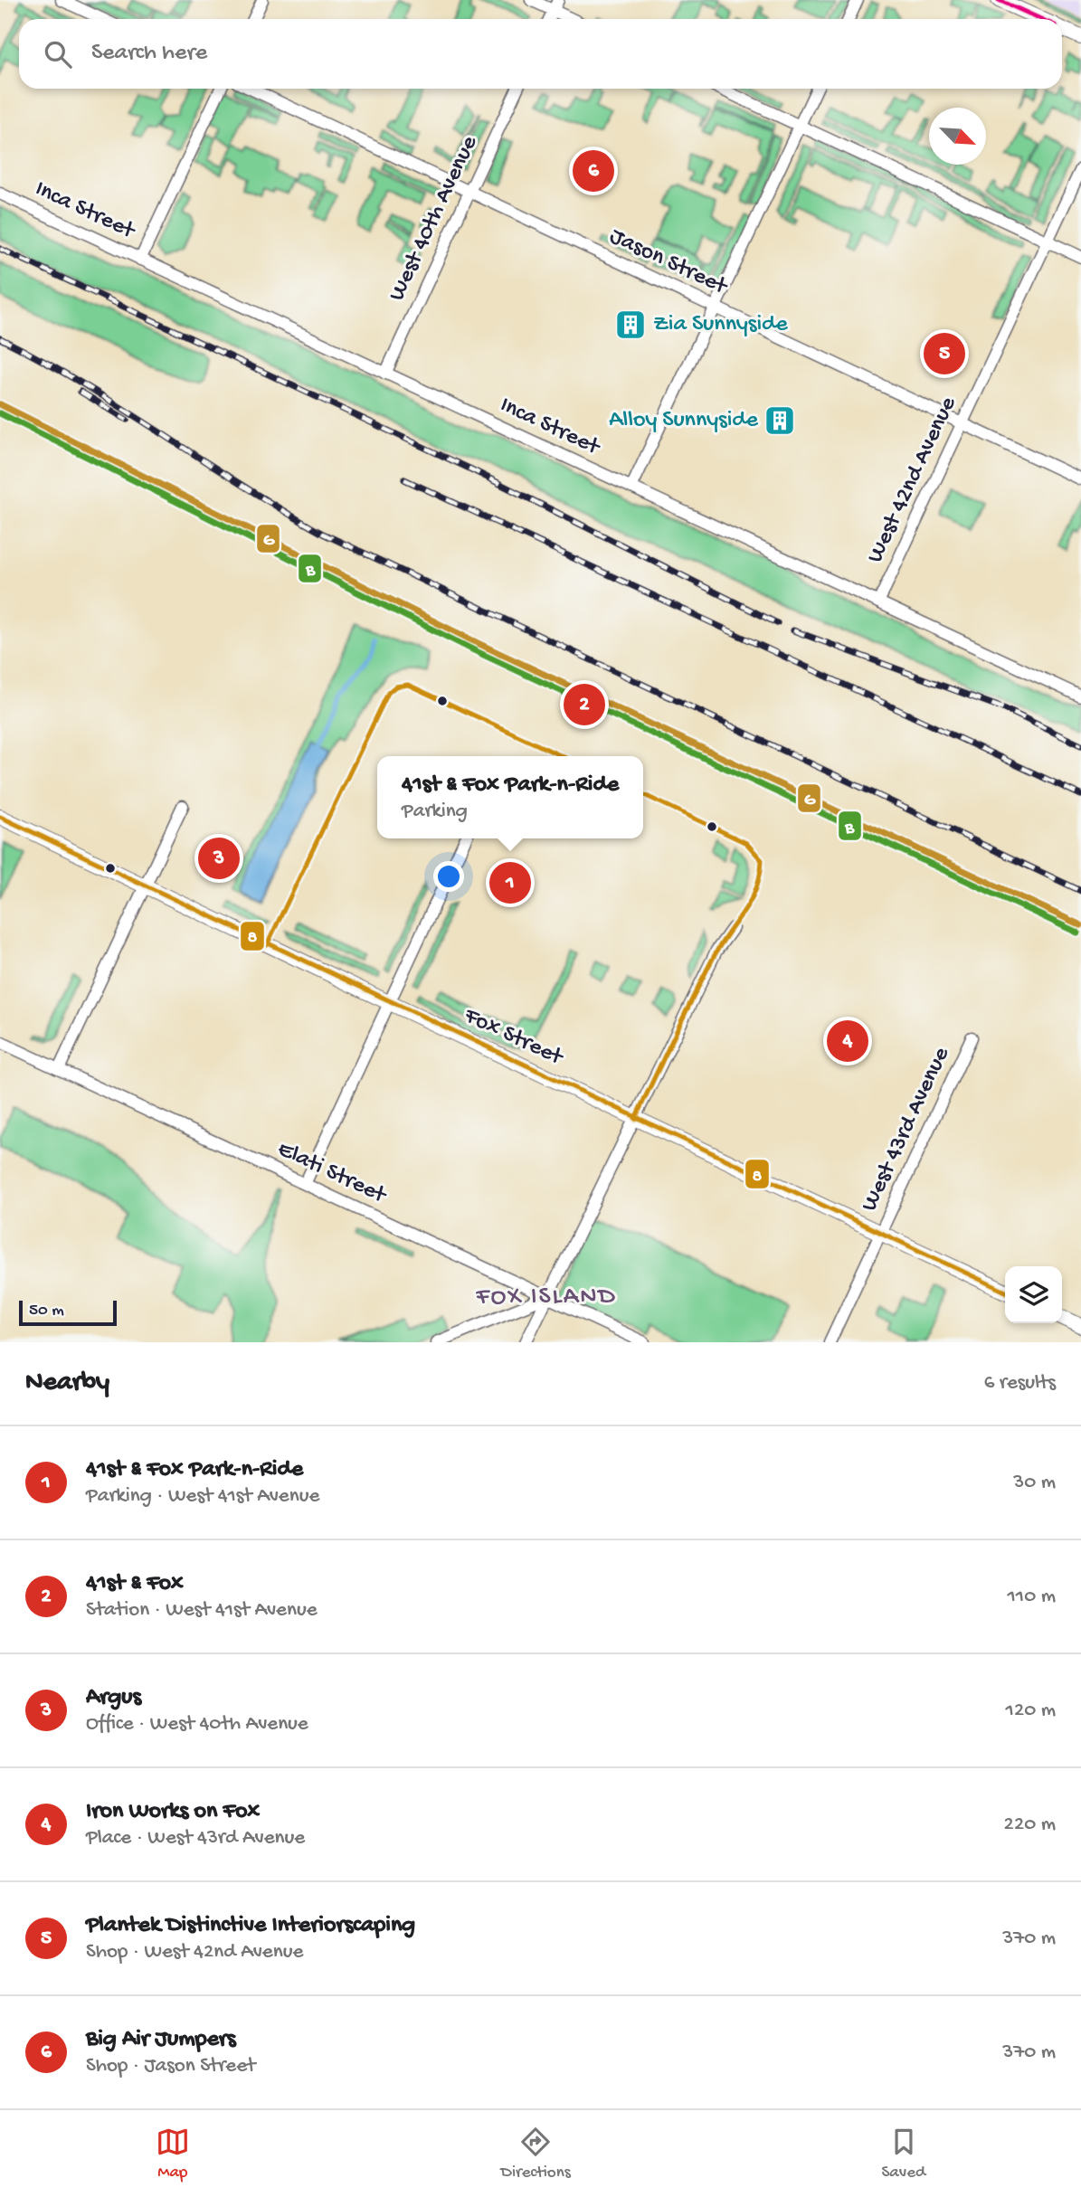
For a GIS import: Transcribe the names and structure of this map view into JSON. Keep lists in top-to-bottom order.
{
  "streets": {
    "street": [
      "Inca Street",
      "West 40th Avenue",
      "Jason Street",
      "West 42nd Avenue",
      "Fox Street",
      "West 43rd Avenue",
      "Elati Street"
    ]
  },
  "crossings": [
    ["Inca Street", "West 40th Avenue"],
    ["Inca Street", "West 42nd Avenue"],
    ["West 40th Avenue", "Jason Street"],
    ["Jason Street", "West 42nd Avenue"],
    ["Fox Street", "West 43rd Avenue"]
  ],
  "districts": ["FOX ISLAND"],
  "places": {
    "building": ["Zia Sunnyside", "Alloy Sunnyside"]
  },
  "lines": ["transit line G", "transit line B", "transit line 8"],
  "scale_bar": "50 m",
  "north": "bottom right",
  "page": {
    "search": "Search here",
    "pins": [
      "6",
      "5",
      "2",
      "3",
      "1",
      "4"
    ],
    "popup": ["41st & Fox Park-n-Ride", "Parking"],
    "scale": "50 m",
    "heading": ["Nearby", "6 results"],
    "list": [
      {
        "mark": "1",
        "name": "41st & Fox Park-n-Ride",
        "note": "Parking · West 41st Avenue",
        "value": "30 m"
      },
      {
        "mark": "2",
        "name": "41st & Fox",
        "note": "Station · West 41st Avenue",
        "value": "110 m"
      },
      {
        "mark": "3",
        "name": "Argus",
        "note": "Office · West 40th Avenue",
        "value": "120 m"
      },
      {
        "mark": "4",
        "name": "Iron Works on Fox",
        "note": "Place · West 43rd Avenue",
        "value": "220 m"
      },
      {
        "mark": "5",
        "name": "Plantek Distinctive Interiorscaping",
        "note": "Shop · West 42nd Avenue",
        "value": "370 m"
      },
      {
        "mark": "6",
        "name": "Big Air Jumpers",
        "note": "Shop · Jason Street",
        "value": "370 m"
      }
    ],
    "nav": ["Map", "Directions", "Saved"]
  }
}
